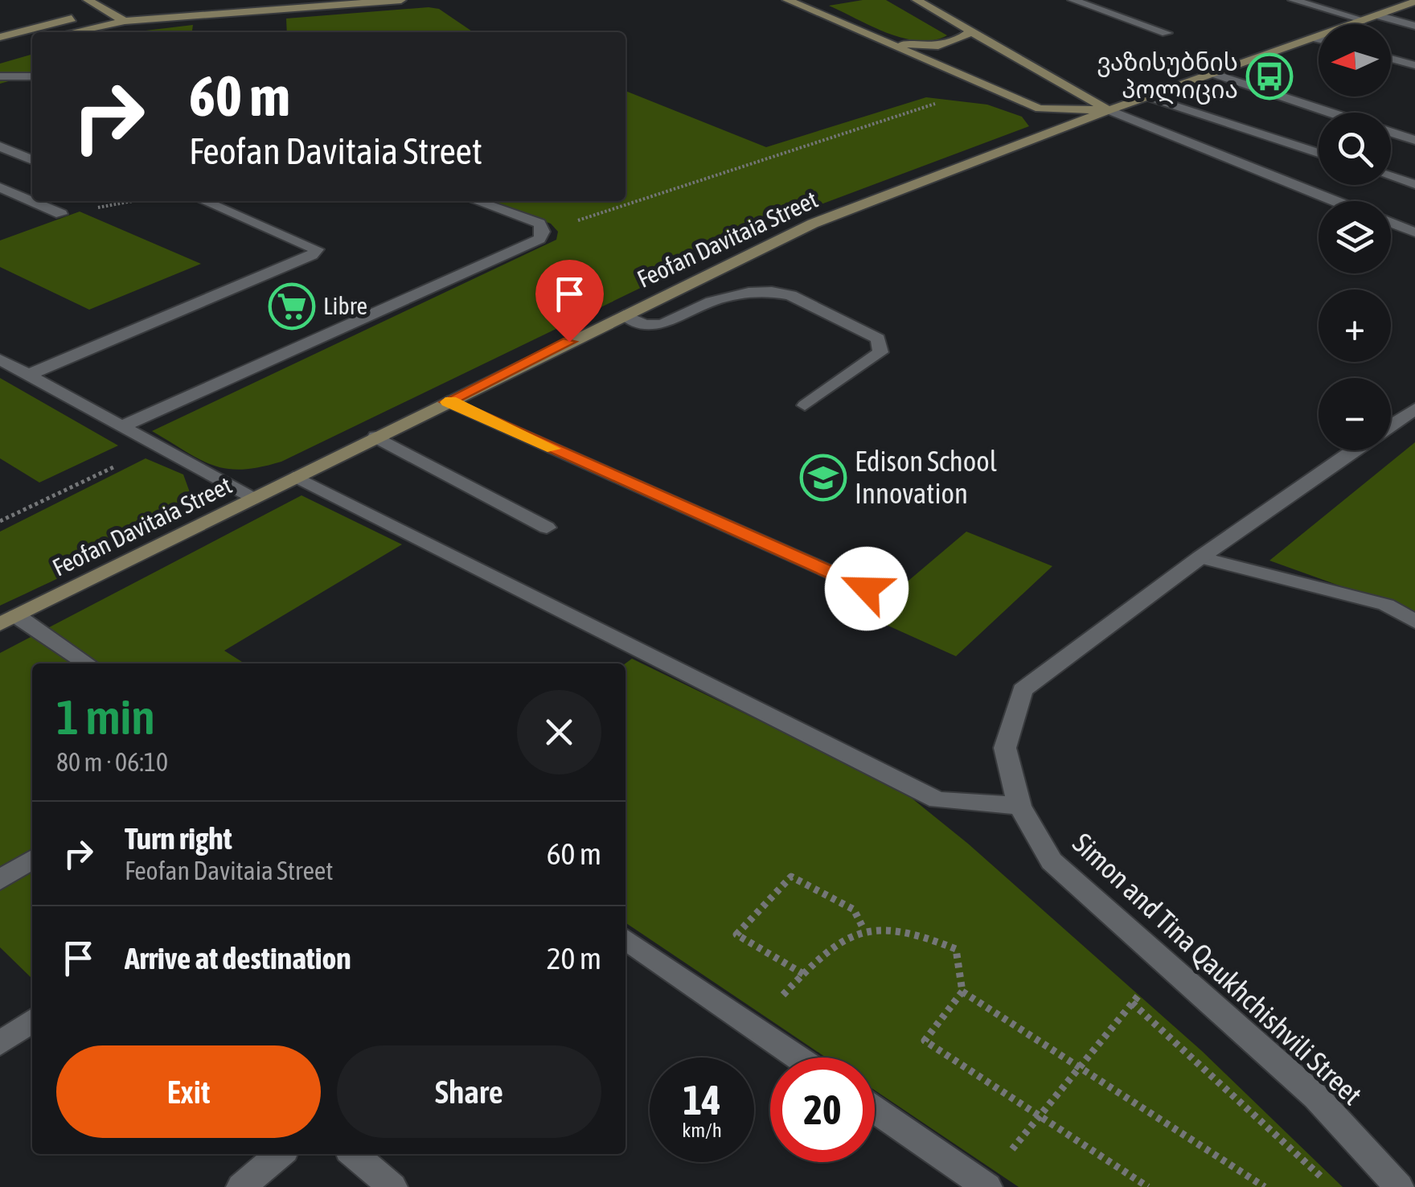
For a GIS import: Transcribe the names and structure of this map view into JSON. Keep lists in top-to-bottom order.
{
  "streets": {
    "main road": ["Feofan Davitaia Street"],
    "street": ["Simon and Tina Qaukhchishvili Street"]
  },
  "places": {
    "bus stop": ["ვაზისუბნის პოლიცია"],
    "supermarket": ["Libre"],
    "school or university": ["Edison School Innovation"]
  },
  "north": "left",
  "page": {
    "map_buttons": ["+", "−"],
    "turn": ["60 m", "Feofan Davitaia Street"],
    "heading": ["1 min", "80 m · 06:10"],
    "list": [
      {
        "name": "Turn right",
        "note": "Feofan Davitaia Street",
        "value": "60 m"
      },
      {
        "name": "Arrive at destination",
        "value": "20 m"
      }
    ],
    "buttons": ["Exit", "Share"],
    "speed": "14 km/h",
    "limit": "20"
  }
}
